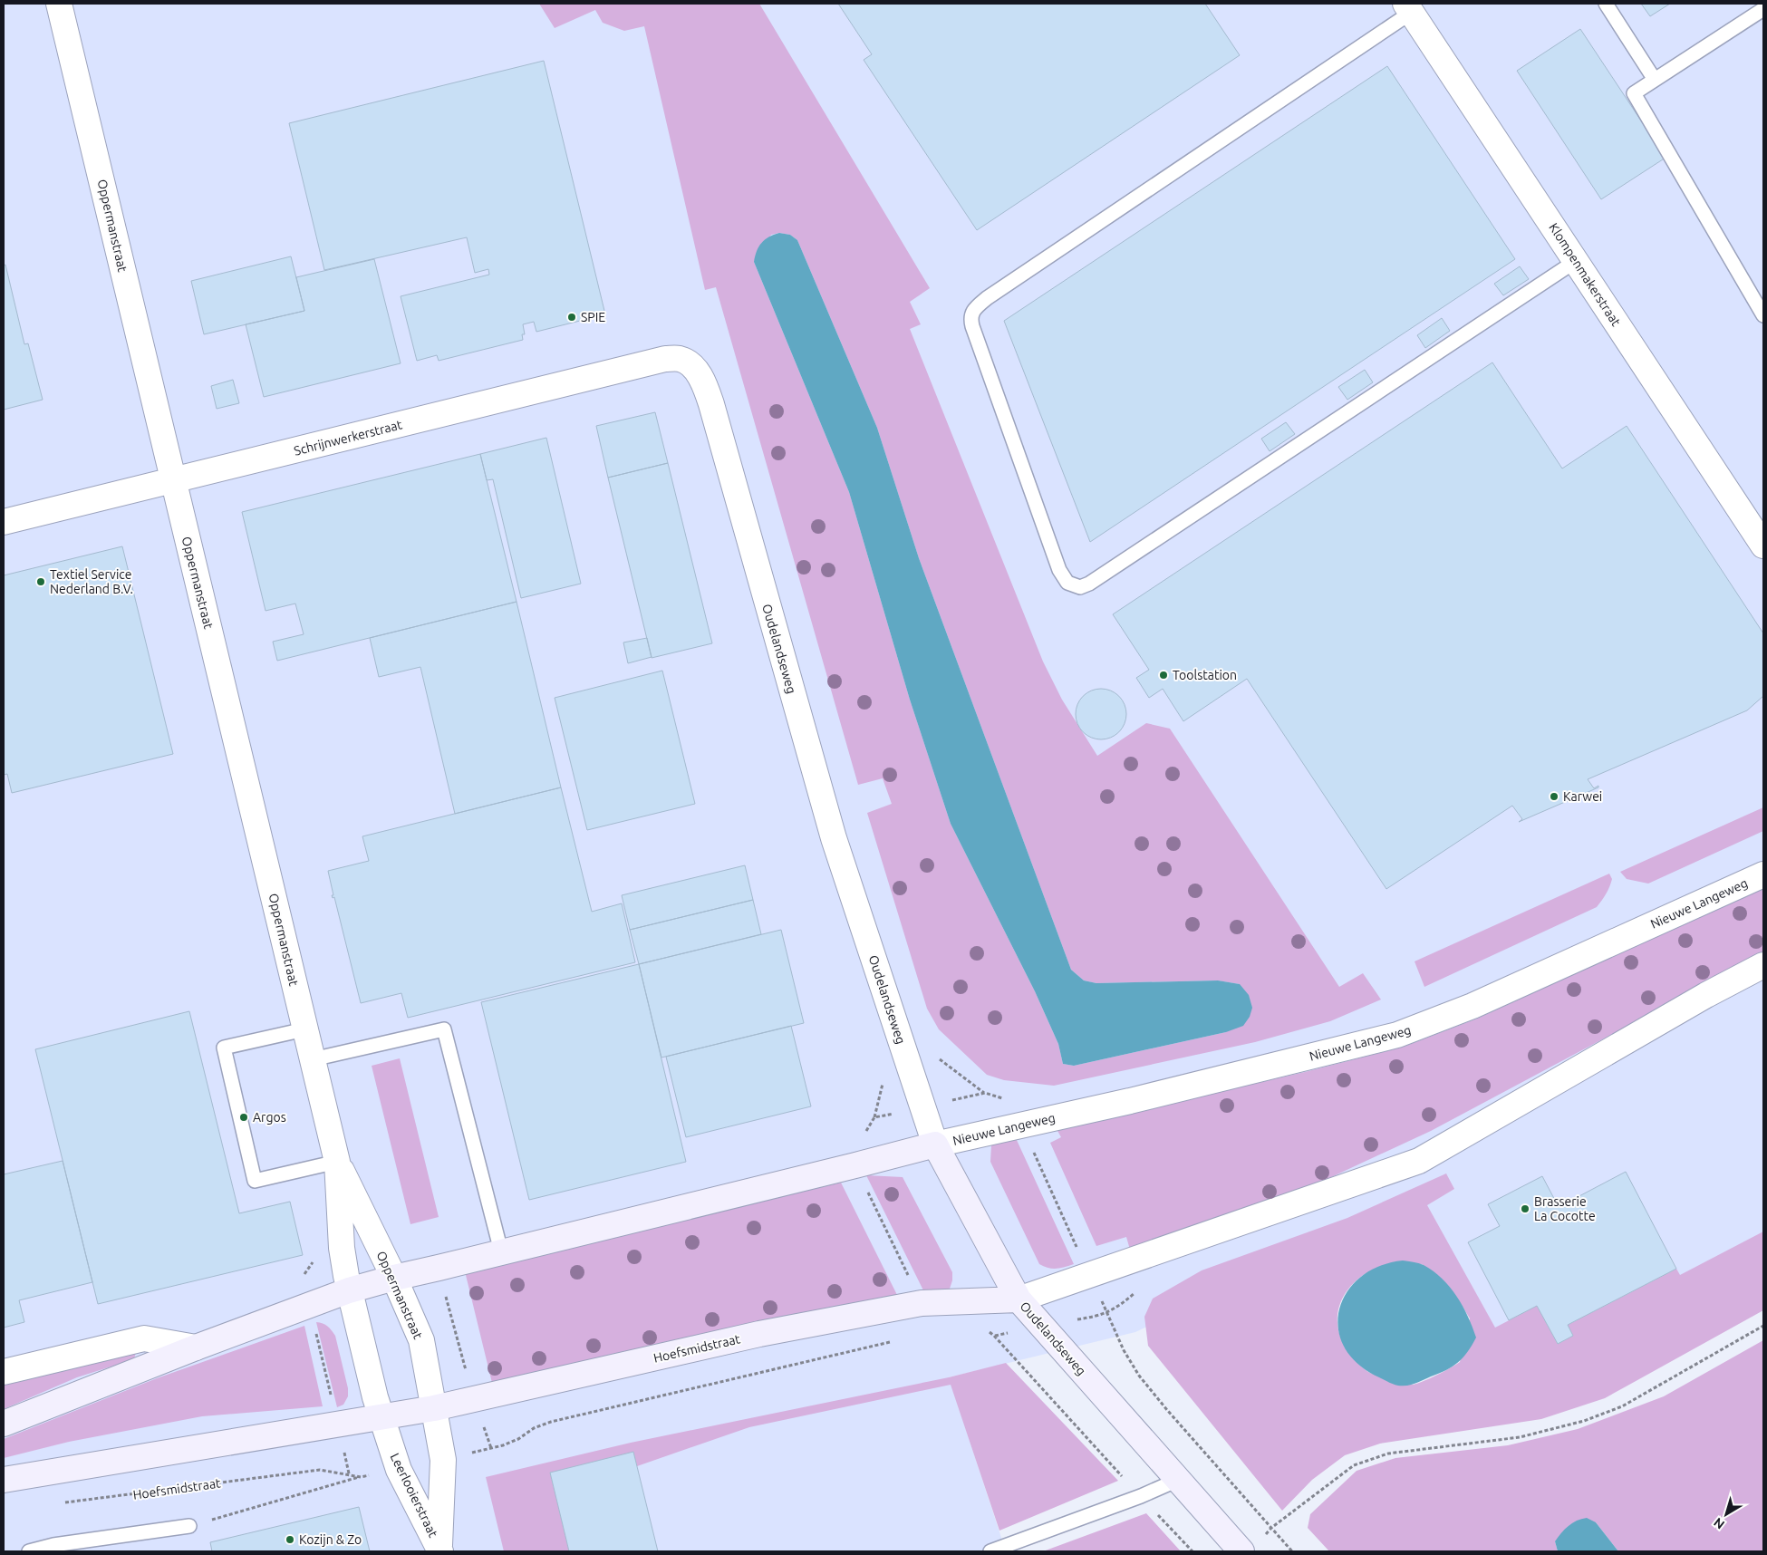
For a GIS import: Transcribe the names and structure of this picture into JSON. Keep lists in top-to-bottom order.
{
  "streets": {
    "street": [
      "Oppermanstraat",
      "Klompenmakerstraat",
      "Schrijnwerkerstraat",
      "Oudelandseweg",
      "Nieuwe Langeweg",
      "Hoefsmidstraat",
      "Leerlooierstraat"
    ]
  },
  "crossings": [
    ["Oppermanstraat", "Schrijnwerkerstraat"],
    ["Oppermanstraat", "Hoefsmidstraat"],
    ["Oppermanstraat", "Leerlooierstraat"],
    ["Schrijnwerkerstraat", "Oudelandseweg"],
    ["Oudelandseweg", "Nieuwe Langeweg"],
    ["Oudelandseweg", "Hoefsmidstraat"],
    ["Hoefsmidstraat", "Leerlooierstraat"]
  ],
  "places": [
    "SPIE",
    "Textiel Service Nederland B.V.",
    "Toolstation",
    "Karwei",
    "Argos",
    "Brasserie La Cocotte",
    "Kozijn & Zo"
  ],
  "north": "bottom left"
}
